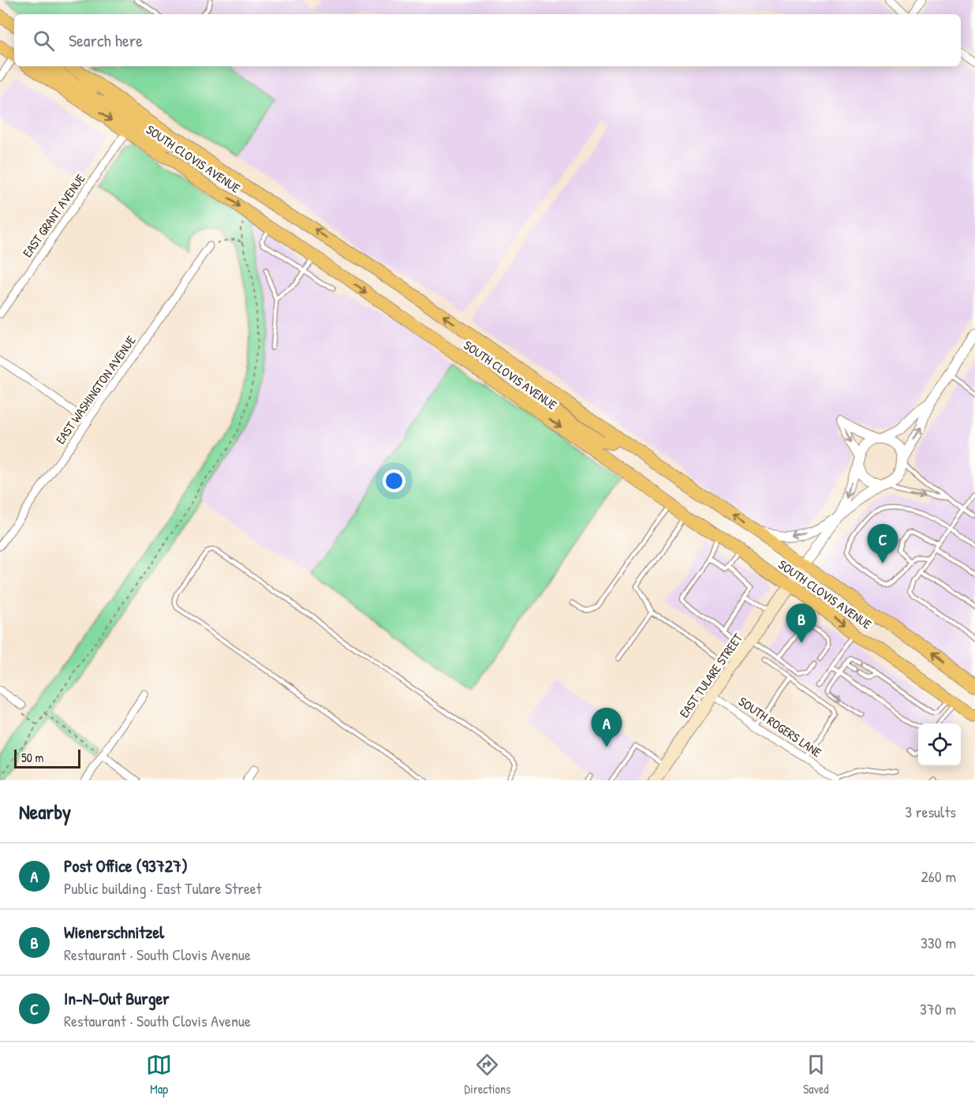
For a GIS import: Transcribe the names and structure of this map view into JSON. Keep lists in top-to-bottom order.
{
  "streets": {
    "main road": ["SOUTH CLOVIS AVENUE", "EAST TULARE STREET"],
    "street": ["EAST GRANT AVENUE", "EAST WASHINGTON AVENUE", "SOUTH ROGERS LANE"]
  },
  "crossings": [
    ["SOUTH CLOVIS AVENUE", "EAST GRANT AVENUE"],
    ["SOUTH CLOVIS AVENUE", "EAST TULARE STREET"],
    ["EAST TULARE STREET", "SOUTH ROGERS LANE"]
  ],
  "scale_bar": "50 m",
  "page": {
    "search": "Search here",
    "pins": ["C", "B", "A"],
    "scale": "50 m",
    "heading": ["Nearby", "3 results"],
    "list": [
      {
        "mark": "A",
        "name": "Post Office (93727)",
        "note": "Public building · East Tulare Street",
        "value": "260 m"
      },
      {
        "mark": "B",
        "name": "Wienerschnitzel",
        "note": "Restaurant · South Clovis Avenue",
        "value": "330 m"
      },
      {
        "mark": "C",
        "name": "In-N-Out Burger",
        "note": "Restaurant · South Clovis Avenue",
        "value": "370 m"
      }
    ],
    "nav": ["Map", "Directions", "Saved"]
  }
}
